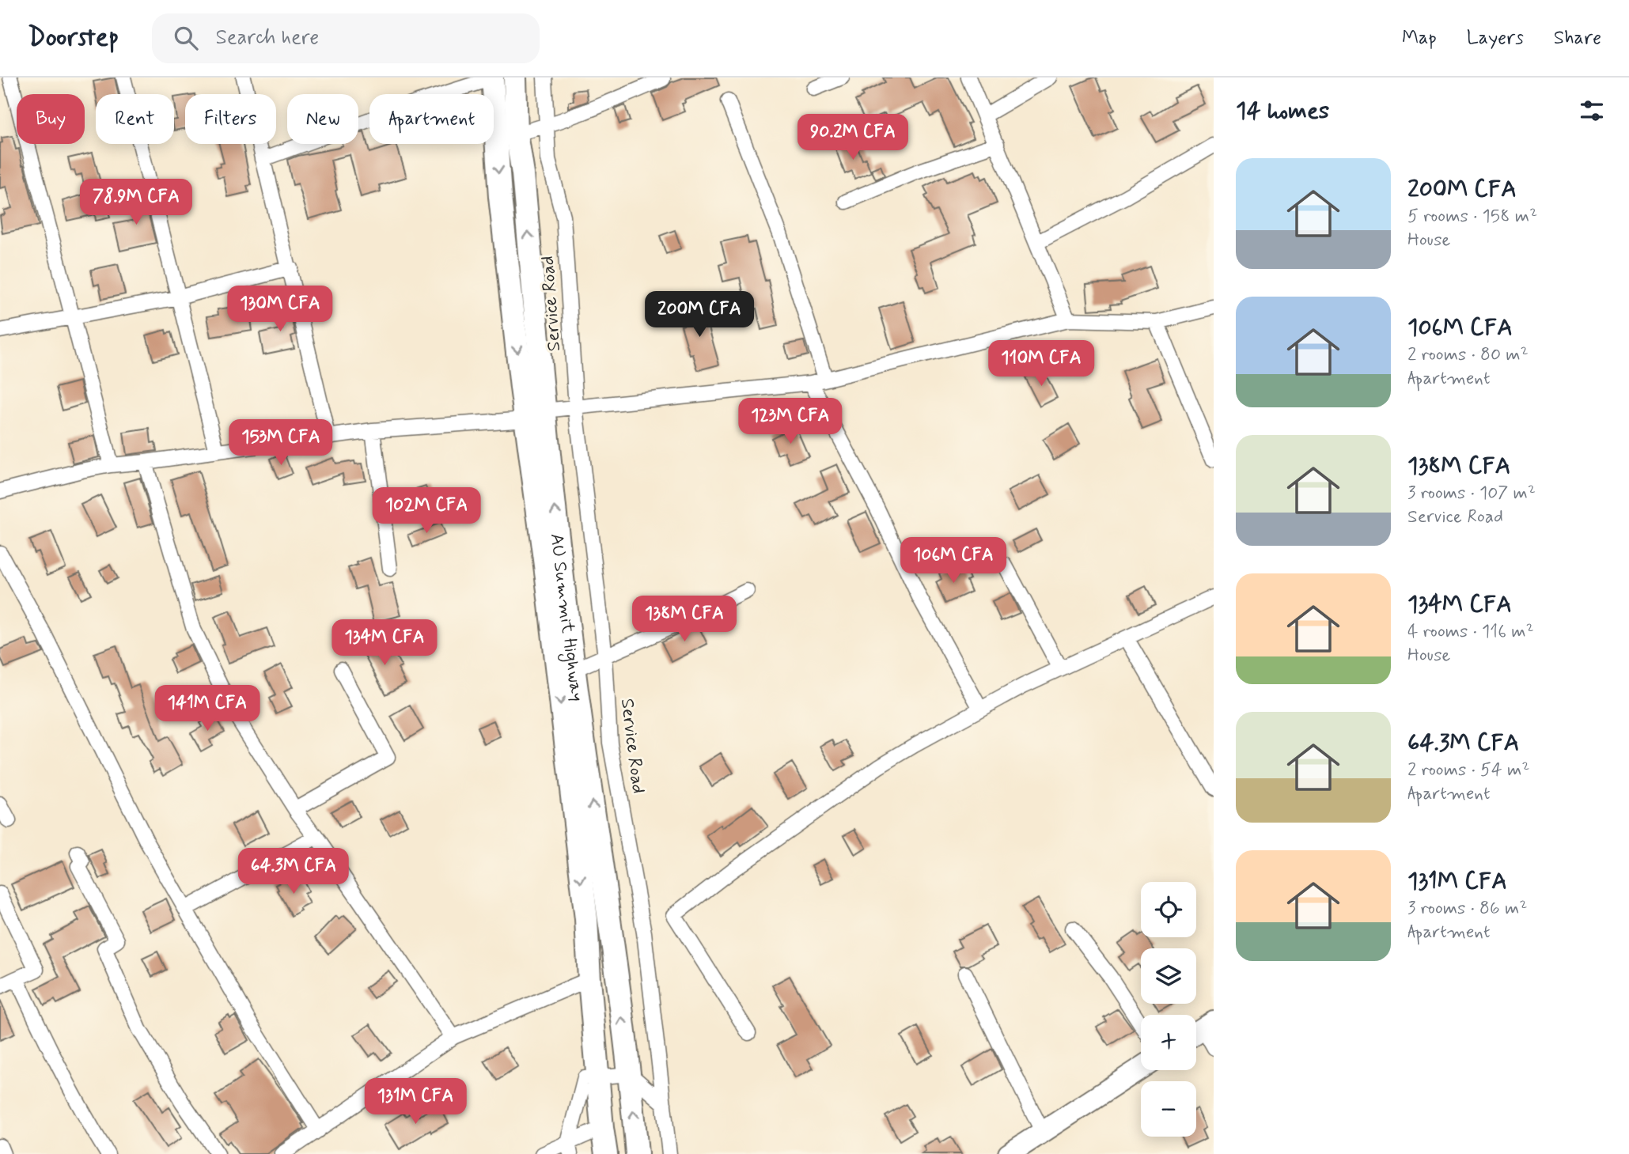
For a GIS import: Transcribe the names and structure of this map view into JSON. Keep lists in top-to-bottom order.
{
  "streets": {
    "main road": ["AU Summit Highway"],
    "street": ["Service Road"]
  },
  "page": {
    "header": "Doorstep",
    "search": "Search here",
    "nav": ["Map", "Layers", "Share"],
    "heading": "14 homes",
    "chip": [
      "Buy",
      "Rent",
      "Filters",
      "New",
      "Apartment"
    ],
    "price": [
      "90.2M CFA",
      "78.9M CFA",
      "130M CFA",
      "200M CFA",
      "110M CFA",
      "123M CFA",
      "153M CFA",
      "102M CFA",
      "106M CFA",
      "138M CFA",
      "134M CFA",
      "141M CFA",
      "64.3M CFA",
      "131M CFA"
    ],
    "list": [
      {
        "name": "200M CFA",
        "note": "5 rooms · 158 m² · House"
      },
      {
        "name": "106M CFA",
        "note": "2 rooms · 80 m² · Apartment"
      },
      {
        "name": "138M CFA",
        "note": "3 rooms · 107 m² · Service Road"
      },
      {
        "name": "134M CFA",
        "note": "4 rooms · 116 m² · House"
      },
      {
        "name": "64.3M CFA",
        "note": "2 rooms · 54 m² · Apartment"
      },
      {
        "name": "131M CFA",
        "note": "3 rooms · 86 m² · Apartment"
      }
    ],
    "map_buttons": ["+", "−"]
  }
}
